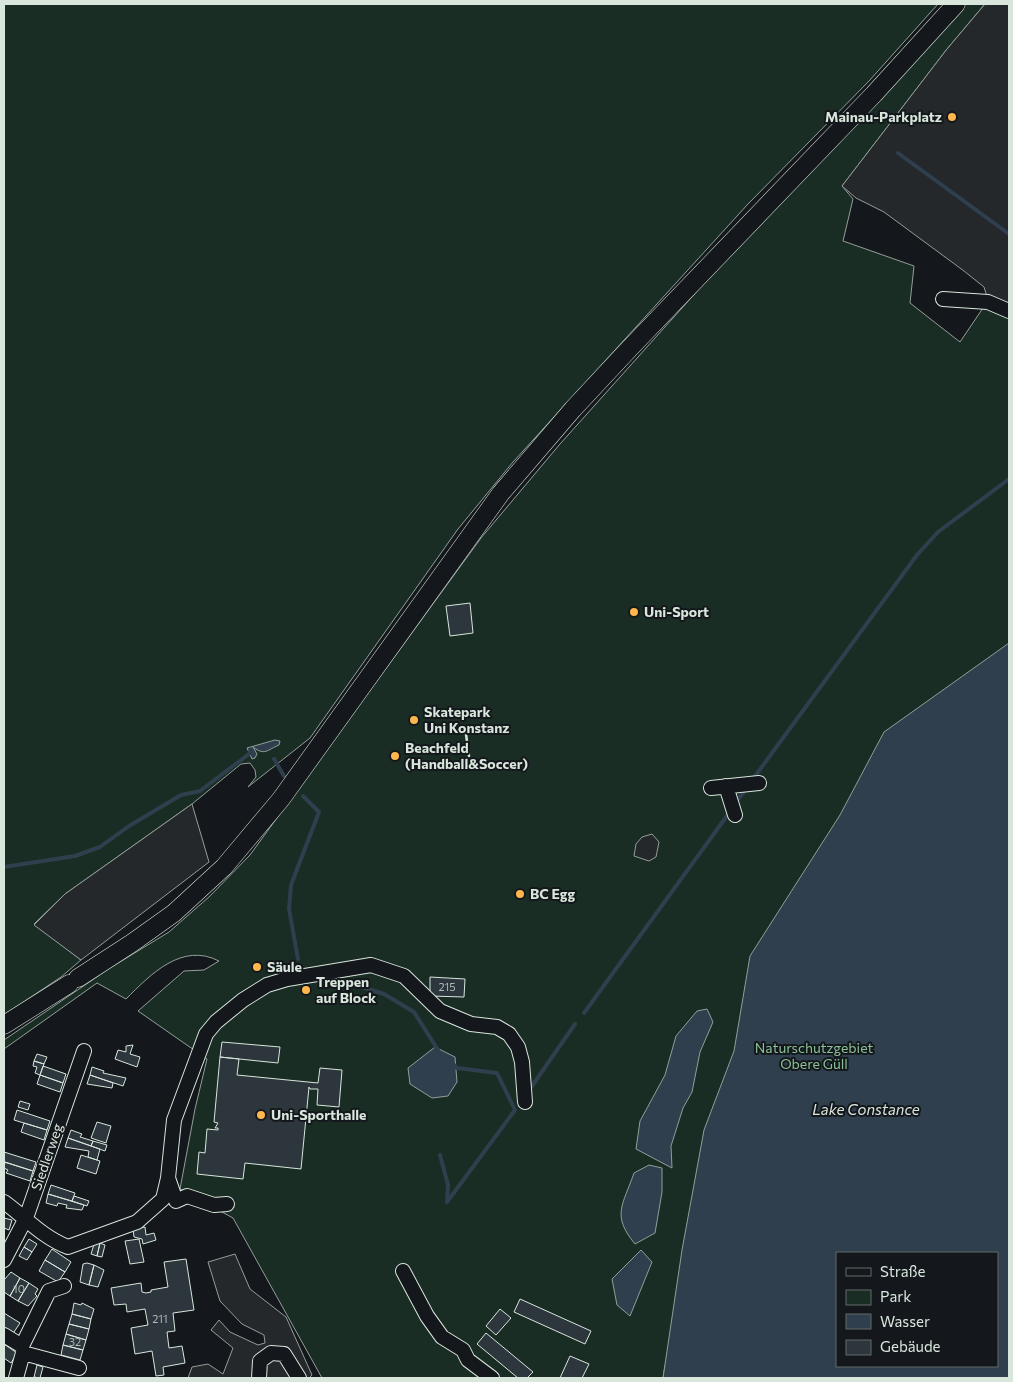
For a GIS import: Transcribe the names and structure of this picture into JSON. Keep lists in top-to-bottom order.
{
  "streets": {
    "street": ["Siedlerweg"]
  },
  "water": ["Lake Constance"],
  "parks": ["Naturschutzgebiet Obere Güll"],
  "places": [
    "Mainau-Parkplatz",
    "Uni-Sport",
    "Skatepark Uni Konstanz",
    "Beachfeld (Handball&Soccer)",
    "BC Egg",
    "Säule",
    "Treppen auf Block",
    "Uni-Sporthalle"
  ],
  "house_numbers": [
    "215",
    "10",
    "211",
    "32"
  ],
  "legend": [
    "Straße",
    "Park",
    "Wasser",
    "Gebäude"
  ]
}
